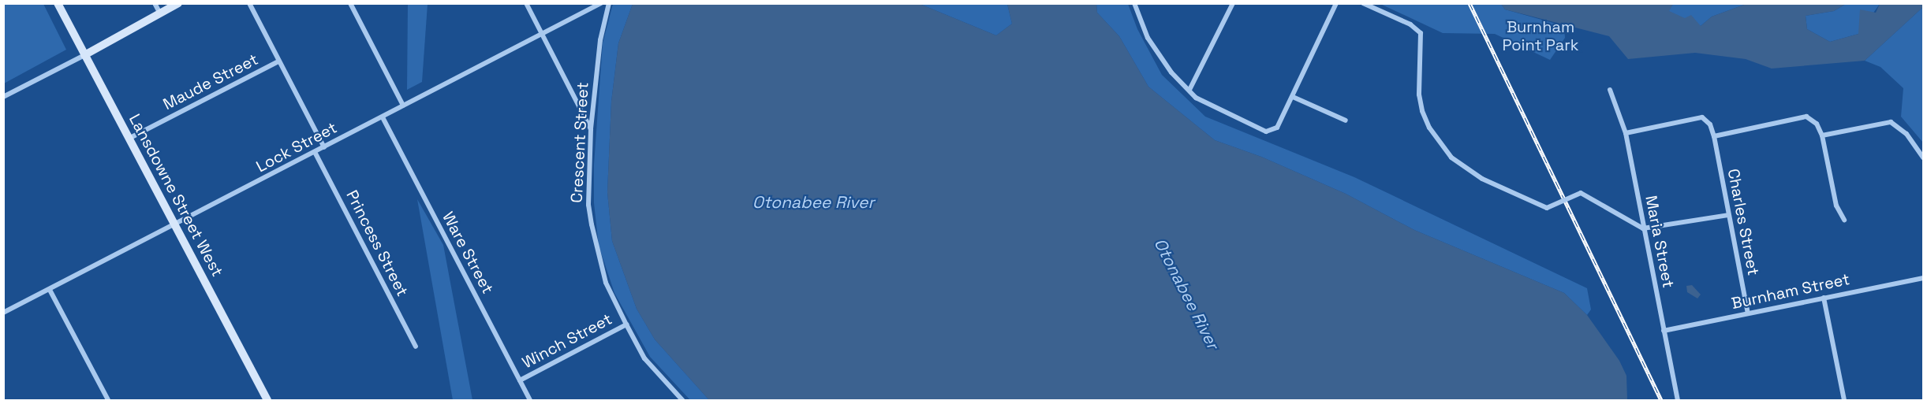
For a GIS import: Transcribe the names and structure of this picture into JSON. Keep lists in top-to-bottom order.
{
  "streets": {
    "main road": ["Lansdowne Street West"],
    "street": [
      "Maude Street",
      "Crescent Street",
      "Lock Street",
      "Charles Street",
      "Maria Street",
      "Princess Street",
      "Ware Street",
      "Burnham Street",
      "Winch Street"
    ]
  },
  "crossings": [
    ["Maude Street", "Lansdowne Street West"],
    ["Crescent Street", "Winch Street"],
    ["Lock Street", "Lansdowne Street West"],
    ["Lock Street", "Princess Street"],
    ["Lock Street", "Ware Street"],
    ["Charles Street", "Burnham Street"],
    ["Maria Street", "Burnham Street"],
    ["Ware Street", "Winch Street"]
  ],
  "water": ["Otonabee River"],
  "parks": ["Burnham Point Park"]
}
